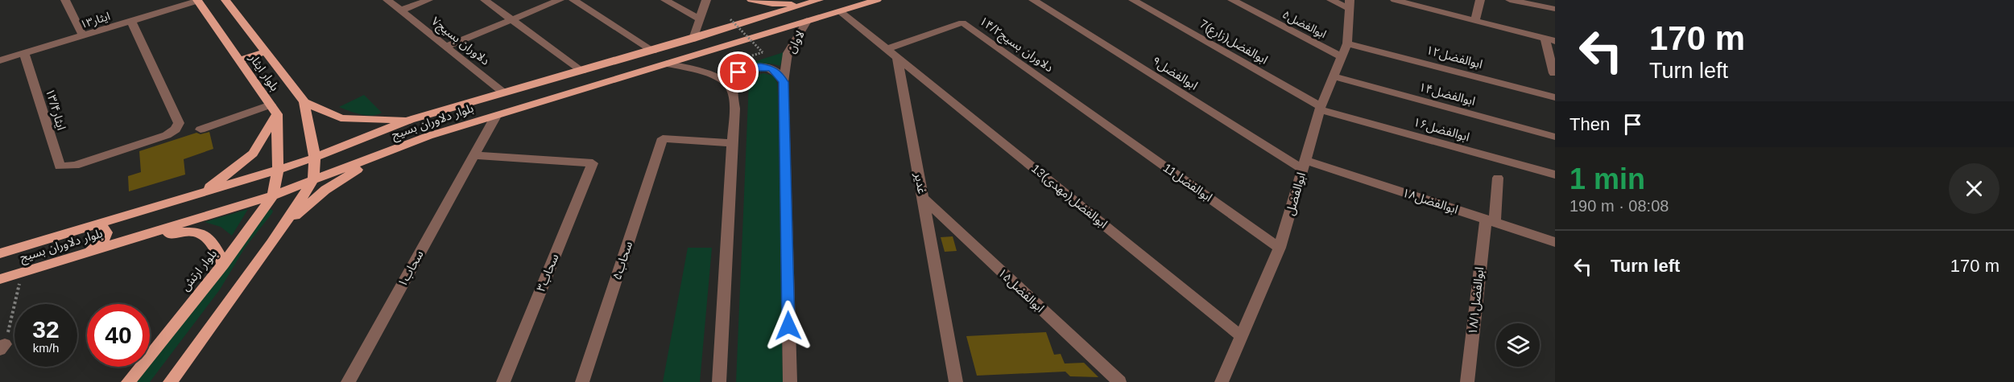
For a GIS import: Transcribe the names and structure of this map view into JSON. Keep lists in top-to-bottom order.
{
  "streets": {
    "main road": ["بلوار ایثار", "بلوار دلاوران بسیج", "بلوار ارتش"],
    "street": [
      "ایثار۱۳",
      "ابوالفضل۵",
      "دلاوران بسیج۷",
      "لاوان",
      "7ابوالفضل(زارع)",
      "۱۴/۲دلاوران بسیج",
      "ابوالفضل۱۲",
      "ابوالفضل۹",
      "ابوالفضل۱۴",
      "ایثار۱۳/۴",
      "ابوالفضل۱۶",
      "11ابوالفضل",
      "غدیر",
      "ابوالفضل",
      "13ابوالفضل(مهدی)",
      "ابوالفضل۱۸",
      "۵سحاب",
      "۱سحاب",
      "۳سحاب",
      "ابوالفضل۱۵",
      "ابوالفضل۱۸/۱"
    ]
  },
  "crossings": [
    ["ایثار۱۳", "بلوار ایثار"],
    ["ایثار۱۳", "ایثار۱۳/۴"],
    ["ابوالفضل۵", "ابوالفضل"],
    ["دلاوران بسیج۷", "بلوار دلاوران بسیج"],
    ["لاوان", "بلوار دلاوران بسیج"],
    ["7ابوالفضل(زارع)", "ابوالفضل۱۶"],
    ["7ابوالفضل(زارع)", "ابوالفضل"],
    ["۱۴/۲دلاوران بسیج", "11ابوالفضل"],
    ["ابوالفضل۱۲", "ابوالفضل"],
    ["بلوار ایثار", "بلوار دلاوران بسیج"],
    ["ابوالفضل۹", "ابوالفضل"],
    ["ابوالفضل۹", "ابوالفضل۱۸"],
    ["ابوالفضل۱۴", "ابوالفضل"],
    ["بلوار دلاوران بسیج", "۱سحاب"],
    ["بلوار دلاوران بسیج", "بلوار ارتش"],
    ["ابوالفضل۱۶", "ابوالفضل"],
    ["11ابوالفضل", "ابوالفضل"],
    ["غدیر", "13ابوالفضل(مهدی)"],
    ["غدیر", "ابوالفضل۱۵"],
    ["ابوالفضل", "13ابوالفضل(مهدی)"],
    ["ابوالفضل", "ابوالفضل۱۸"],
    ["ابوالفضل۱۸", "ابوالفضل۱۸/۱"],
    ["۱سحاب", "۳سحاب"]
  ],
  "page": {
    "turn": ["170 m", "Turn left"],
    "then": "Then",
    "heading": ["1 min", "190 m · 08:08"],
    "list": [
      {
        "name": "Turn left",
        "value": "170 m"
      }
    ],
    "speed": "32 km/h",
    "limit": "40"
  }
}
